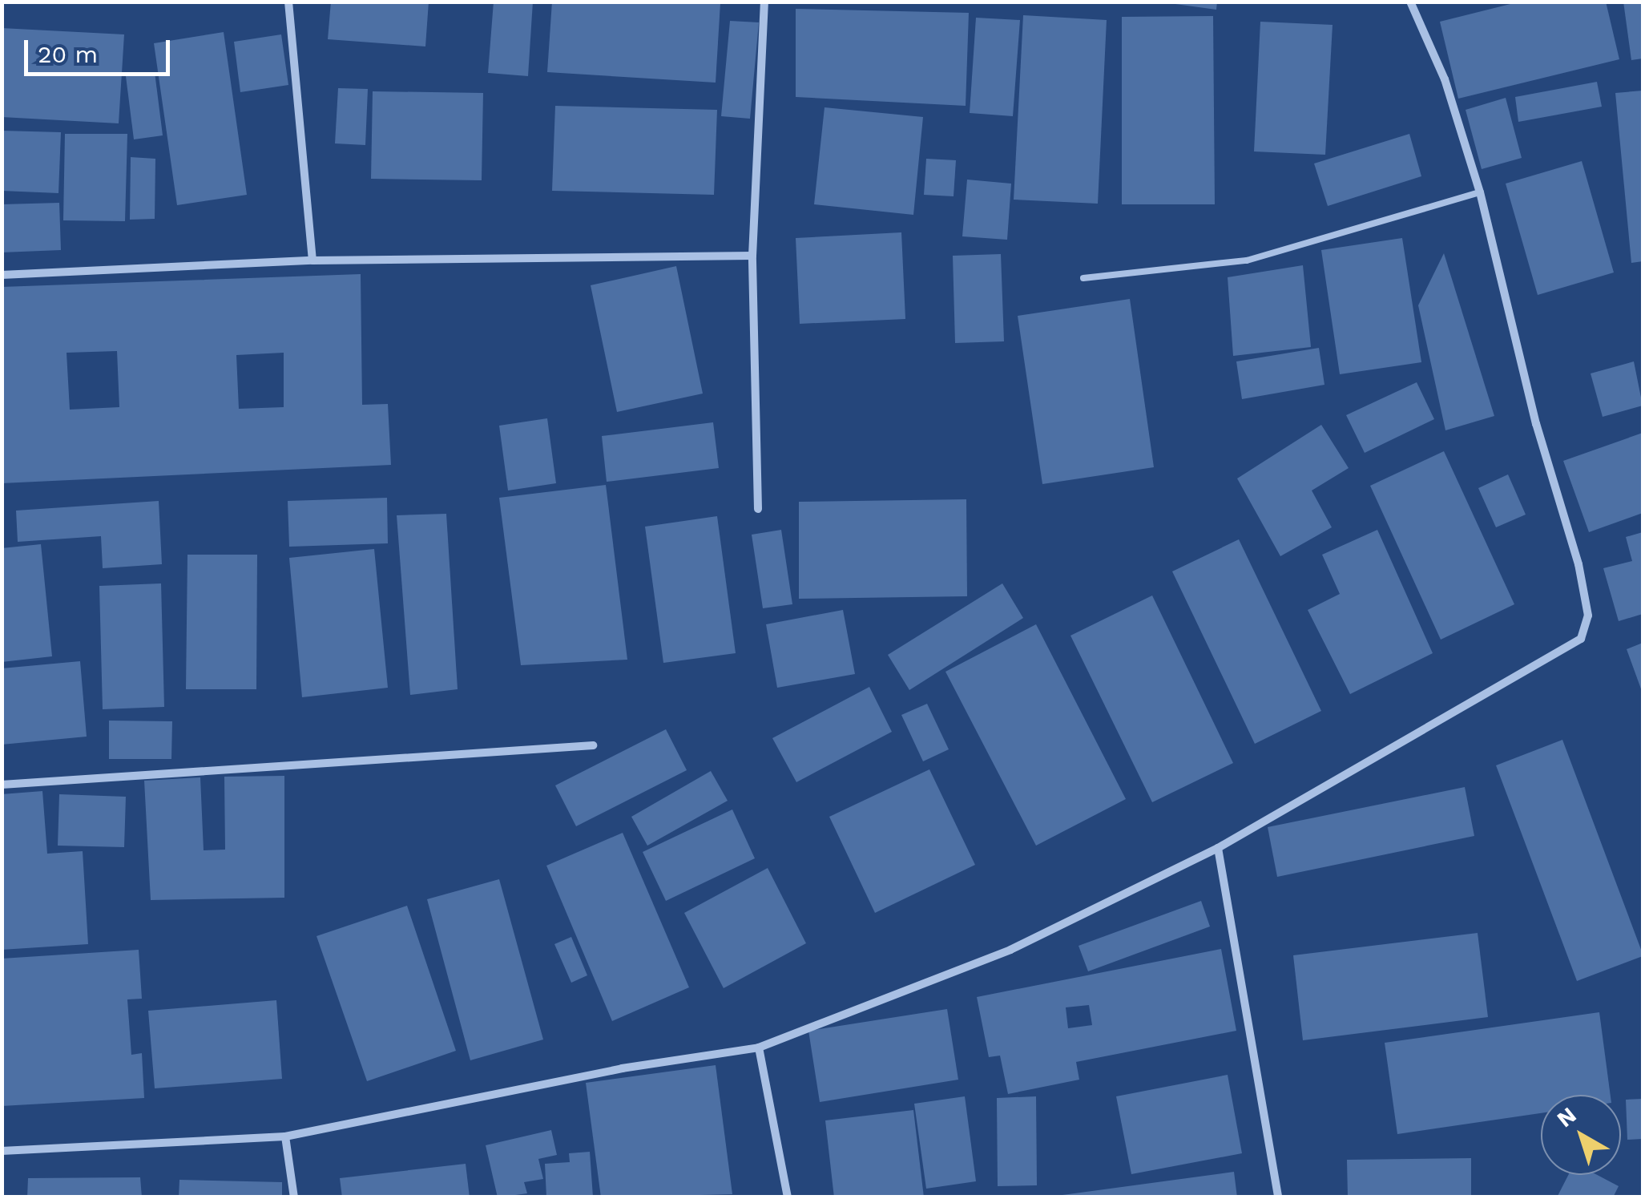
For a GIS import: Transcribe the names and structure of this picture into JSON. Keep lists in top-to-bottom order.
{
  "scale_bar": "20 m",
  "north": "top left"
}
